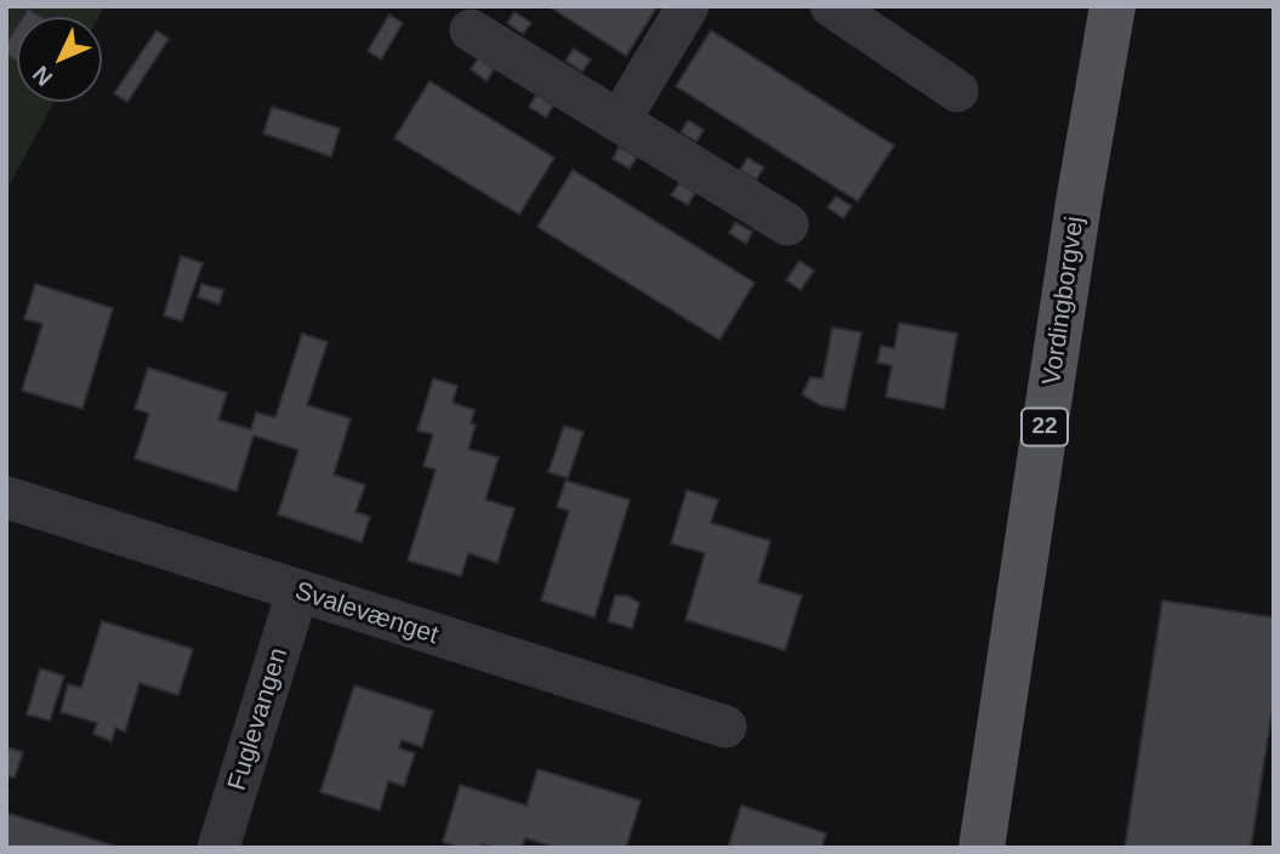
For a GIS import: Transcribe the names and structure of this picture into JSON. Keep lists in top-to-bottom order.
{
  "streets": {
    "main road": ["Vordingborgvej", "22"],
    "street": ["Svalevænget", "Fuglevangen"]
  },
  "crossings": [
    ["Svalevænget", "Fuglevangen"]
  ],
  "north": "bottom left"
}
